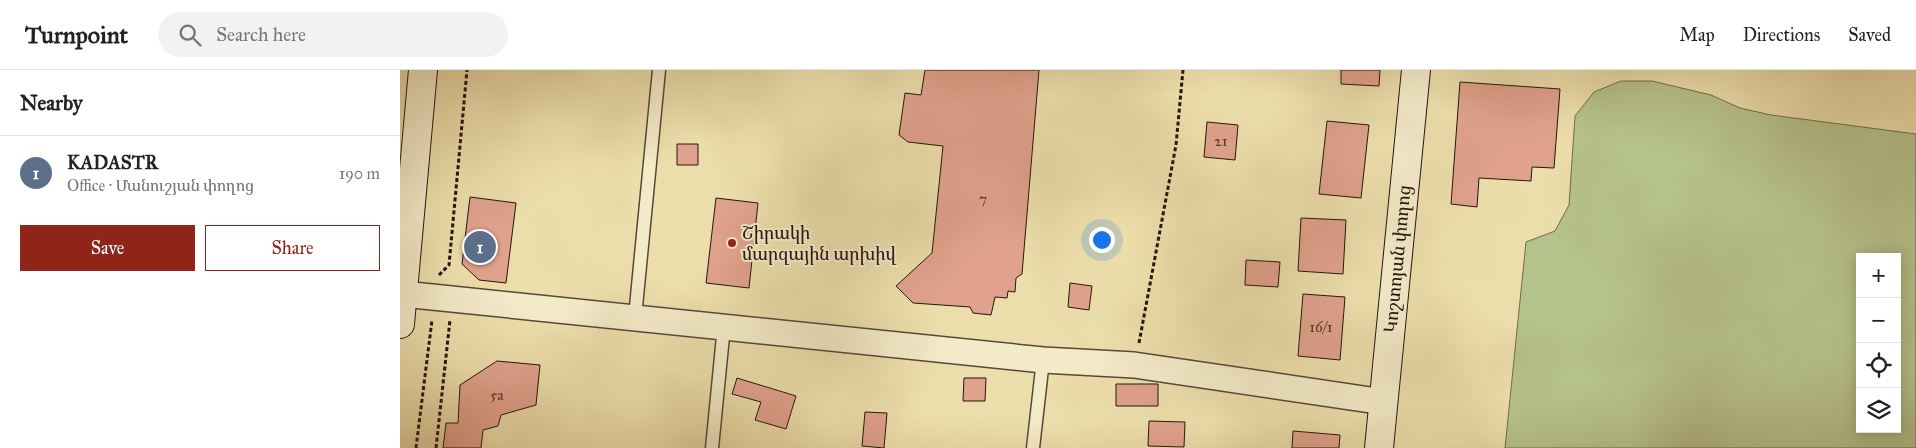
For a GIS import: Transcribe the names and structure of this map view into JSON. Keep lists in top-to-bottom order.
{
  "streets": {
    "street": ["Կոշտոյան փողոց"]
  },
  "places": ["Շիրակի մարզային արխիվ"],
  "house_numbers": [
    "21",
    "7",
    "16/1",
    "5a"
  ],
  "page": {
    "header": "Turnpoint",
    "search": "Search here",
    "nav": ["Map", "Directions", "Saved"],
    "heading": "Nearby",
    "list": [
      {
        "mark": "1",
        "name": "KADASTR",
        "note": "Office · Մանուշյան փողոց",
        "value": "190 m"
      }
    ],
    "buttons": ["Save", "Share"],
    "pins": "1",
    "map_buttons": ["+", "−"]
  }
}
